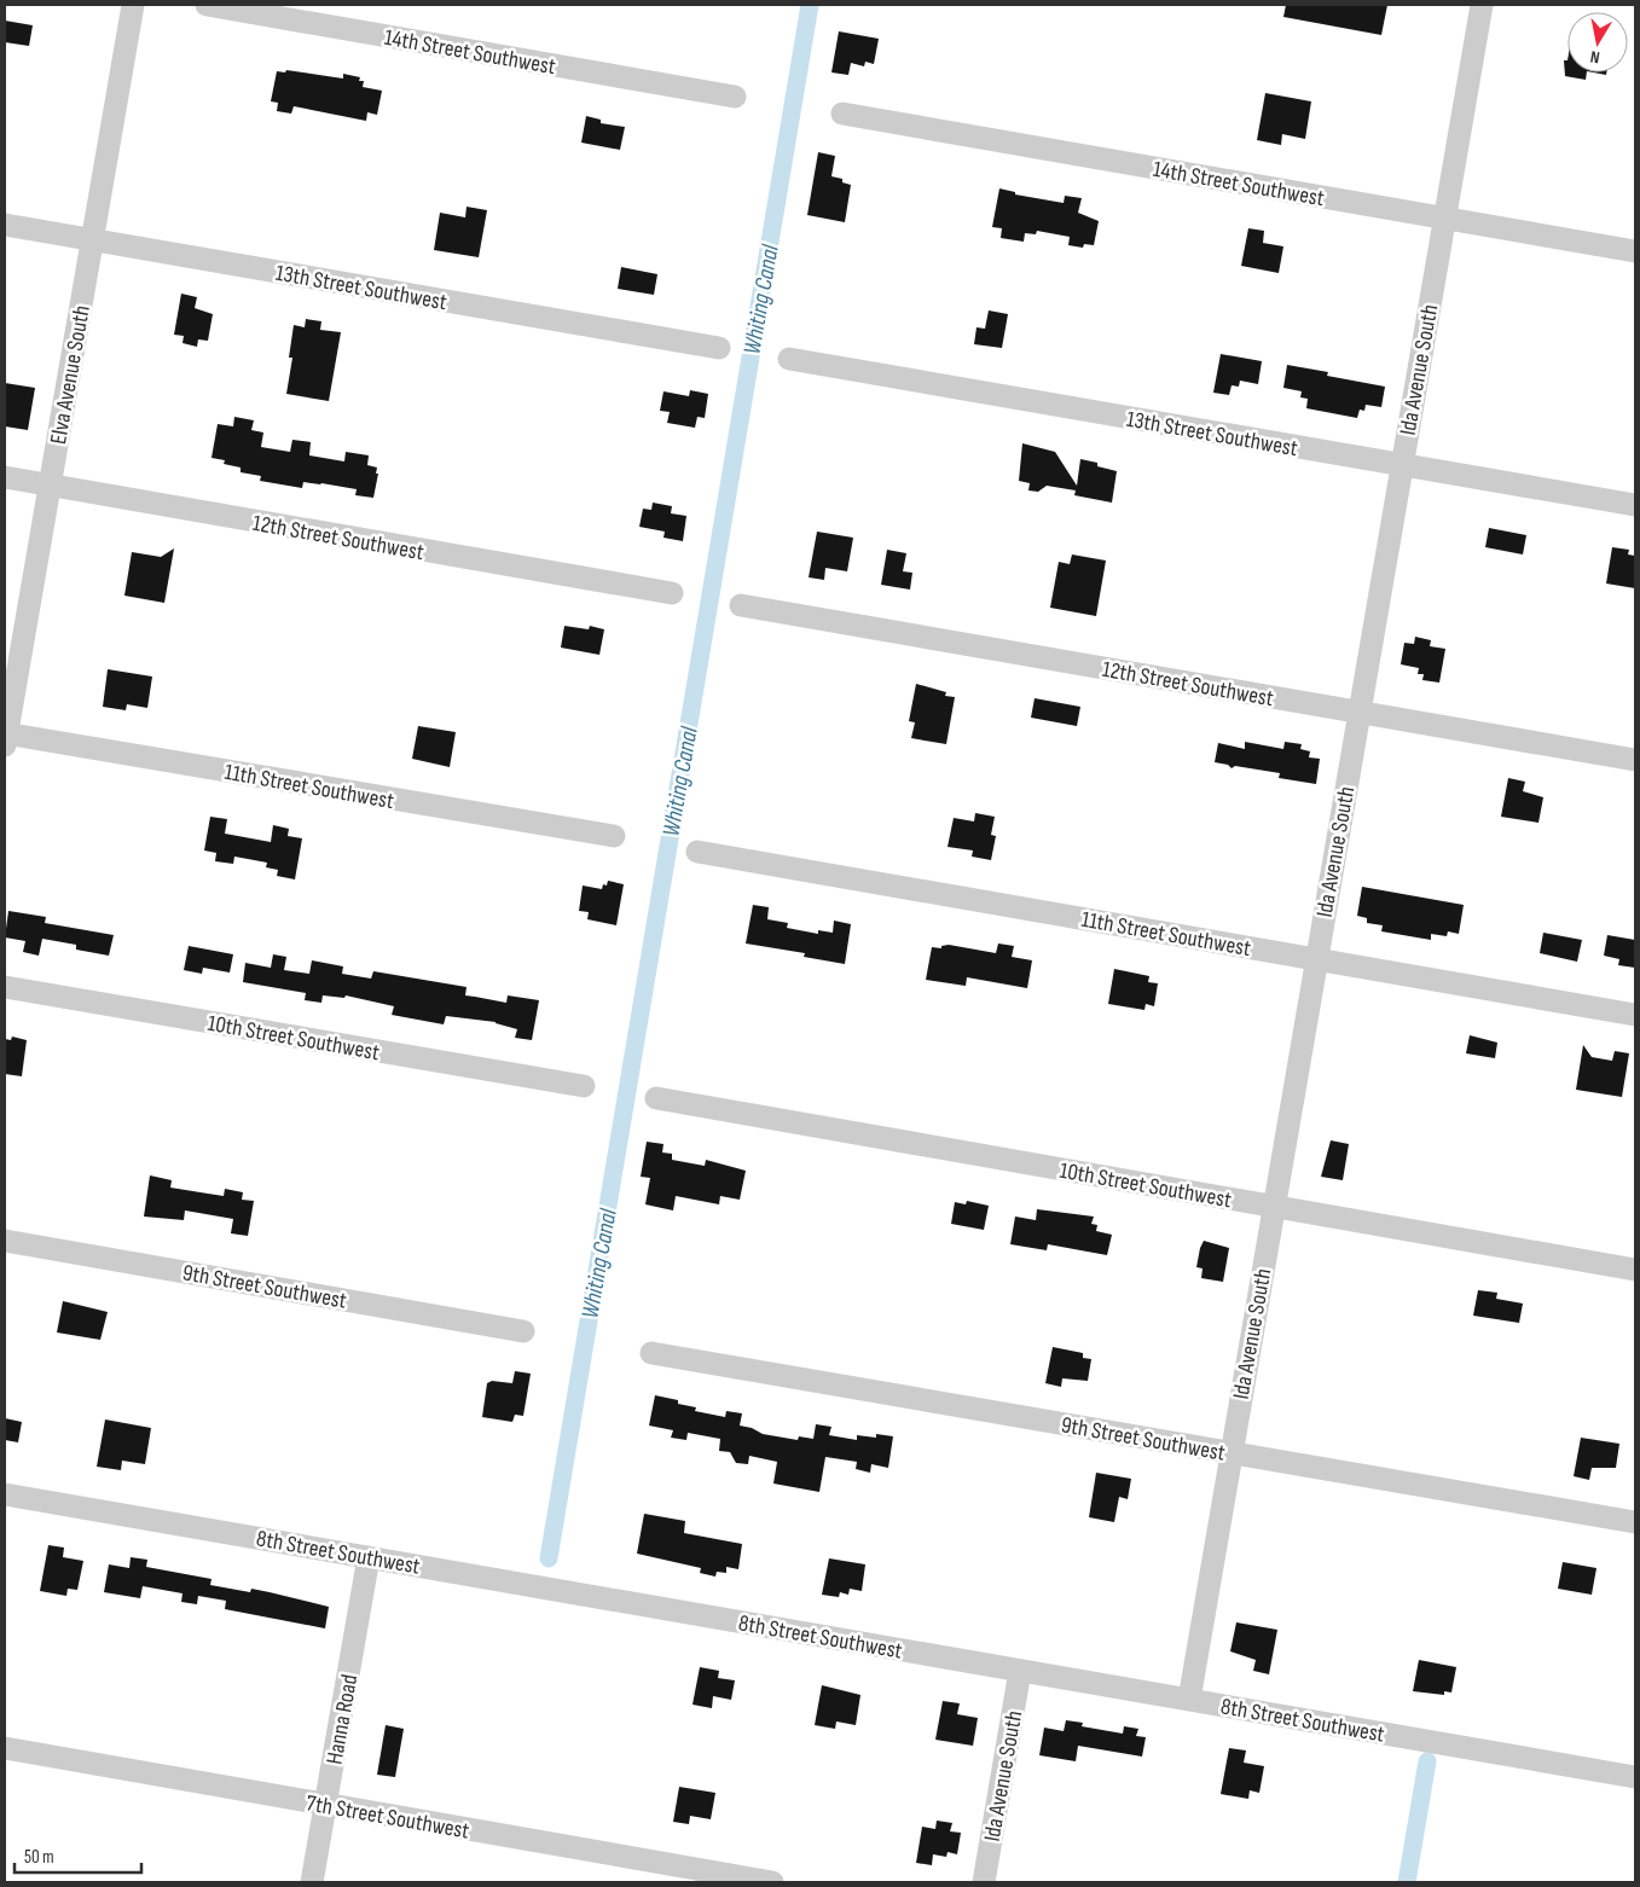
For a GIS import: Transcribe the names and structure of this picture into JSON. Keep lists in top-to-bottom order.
{
  "streets": {
    "street": [
      "14th Street Southwest",
      "13th Street Southwest",
      "Ida Avenue South",
      "Elva Avenue South",
      "12th Street Southwest",
      "11th Street Southwest",
      "10th Street Southwest",
      "9th Street Southwest",
      "8th Street Southwest",
      "Hanna Road",
      "7th Street Southwest"
    ]
  },
  "crossings": [
    ["14th Street Southwest", "Ida Avenue South"],
    ["13th Street Southwest", "Ida Avenue South"],
    ["13th Street Southwest", "Elva Avenue South"],
    ["Ida Avenue South", "12th Street Southwest"],
    ["Ida Avenue South", "11th Street Southwest"],
    ["Ida Avenue South", "10th Street Southwest"],
    ["Ida Avenue South", "9th Street Southwest"],
    ["Ida Avenue South", "8th Street Southwest"],
    ["Elva Avenue South", "12th Street Southwest"],
    ["Elva Avenue South", "11th Street Southwest"],
    ["8th Street Southwest", "Hanna Road"],
    ["Hanna Road", "7th Street Southwest"]
  ],
  "water": ["Whiting Canal"],
  "scale_bar": "50 m",
  "north": "bottom"
}
